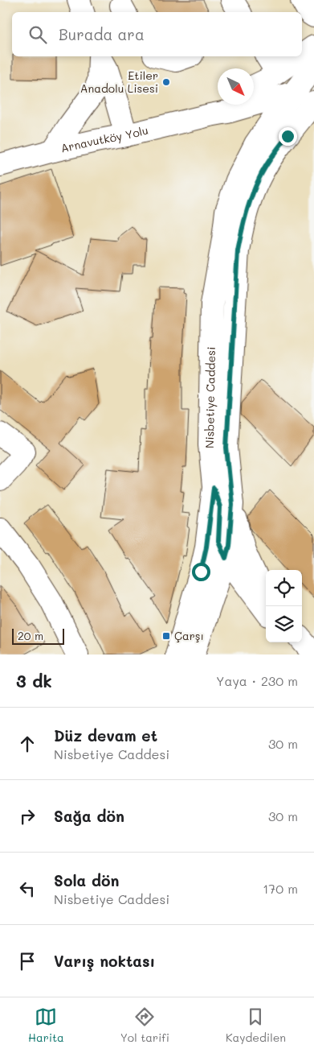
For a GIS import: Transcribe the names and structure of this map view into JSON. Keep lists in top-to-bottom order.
{
  "streets": {
    "main road": ["Arnavutköy Yolu", "Nisbetiye Caddesi"]
  },
  "places": {
    "other": ["Etiler Anadolu Lisesi"],
    "transit": ["Çarşı"]
  },
  "scale_bar": "20 m",
  "north": "bottom right",
  "page": {
    "search": "Burada ara",
    "scale": "20 m",
    "heading": ["3 dk", "Yaya · 230 m"],
    "list": [
      ["Düz devam et", "Nisbetiye Caddesi", "30 m"],
      ["Sağa dön", "30 m"],
      ["Sola dön", "Nisbetiye Caddesi", "170 m"],
      "Varış noktası"
    ],
    "nav": ["Harita", "Yol tarifi", "Kaydedilen"]
  }
}
